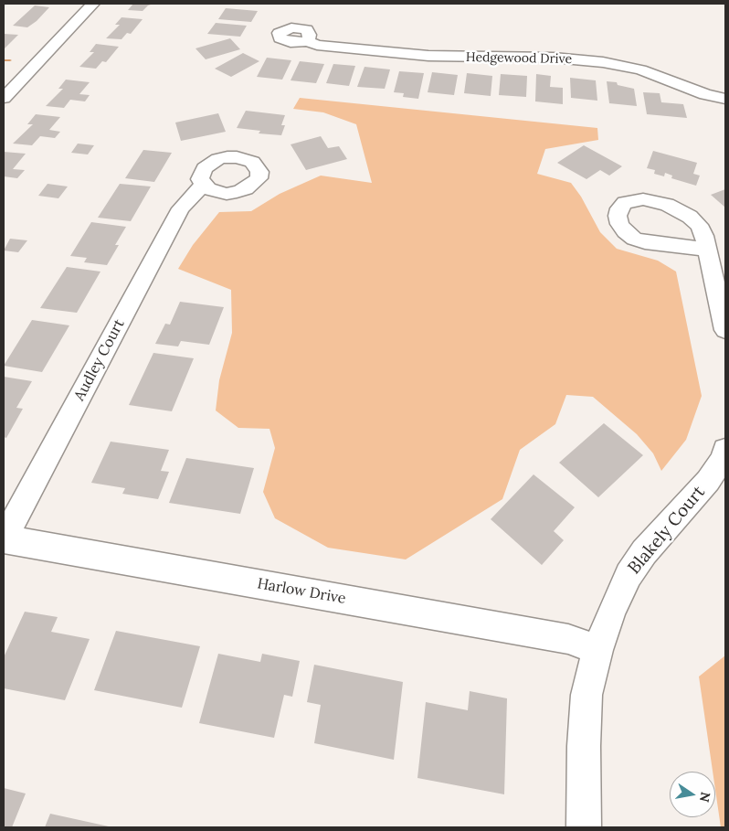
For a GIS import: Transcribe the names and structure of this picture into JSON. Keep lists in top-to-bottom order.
{
  "streets": {
    "street": [
      "Hedgewood Drive",
      "Audley Court",
      "Blakely Court",
      "Harlow Drive"
    ]
  },
  "crossings": [
    ["Audley Court", "Harlow Drive"],
    ["Blakely Court", "Harlow Drive"]
  ],
  "north": "right"
}
